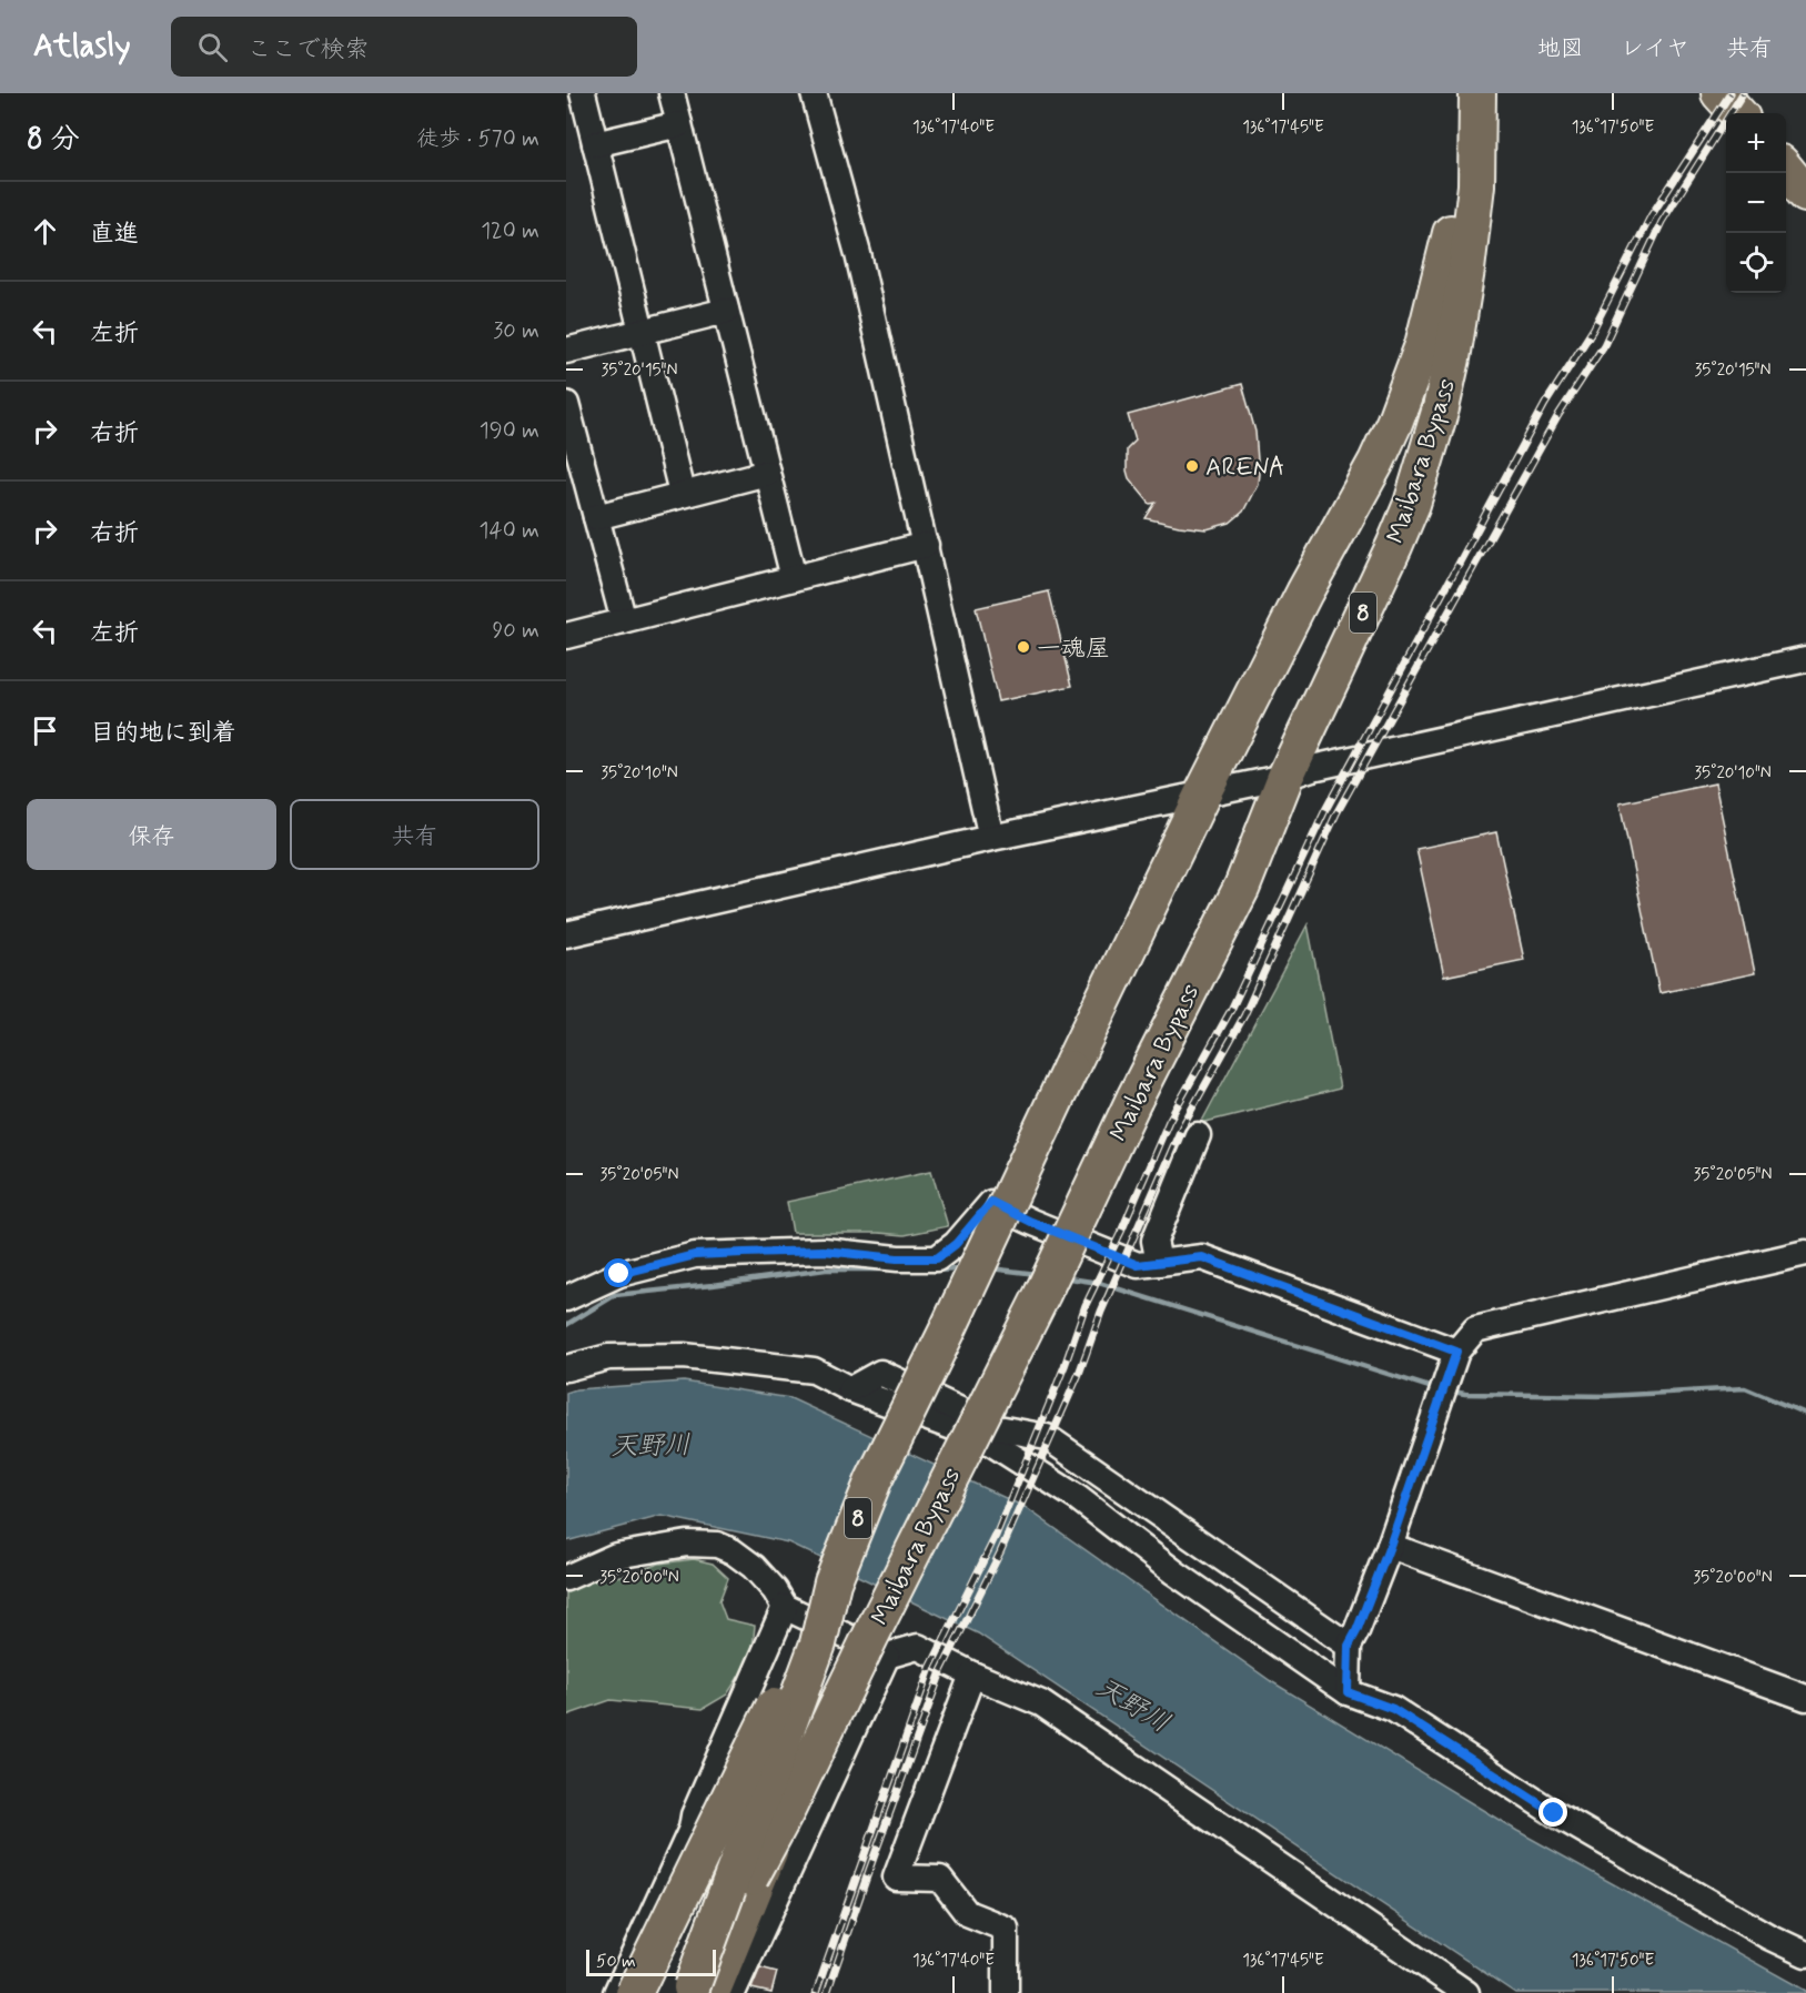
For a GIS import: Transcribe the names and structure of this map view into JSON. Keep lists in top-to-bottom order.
{
  "streets": {
    "highway": ["Maibara Bypass", "8"]
  },
  "water": ["天野川"],
  "places": ["ARENA", "一魂屋"],
  "scale_bar": "50 m",
  "page": {
    "header": "Atlasly",
    "search": "ここで検索",
    "nav": ["地図", "レイヤ", "共有"],
    "heading": ["8 分", "徒歩 · 570 m"],
    "map_buttons": ["+", "−"],
    "list": [
      ["直進", "120 m"],
      ["左折", "30 m"],
      ["右折", "190 m"],
      ["右折", "140 m"],
      ["左折", "90 m"],
      "目的地に到着"
    ],
    "buttons": ["保存", "共有"],
    "scale": "50 m"
  },
  "coordinates": [
    "136°17'40\"E",
    "136°17'45\"E",
    "136°17'50\"E",
    "35°20'15\"N",
    "35°20'10\"N",
    "35°20'05\"N",
    "35°20'00\"N"
  ]
}
